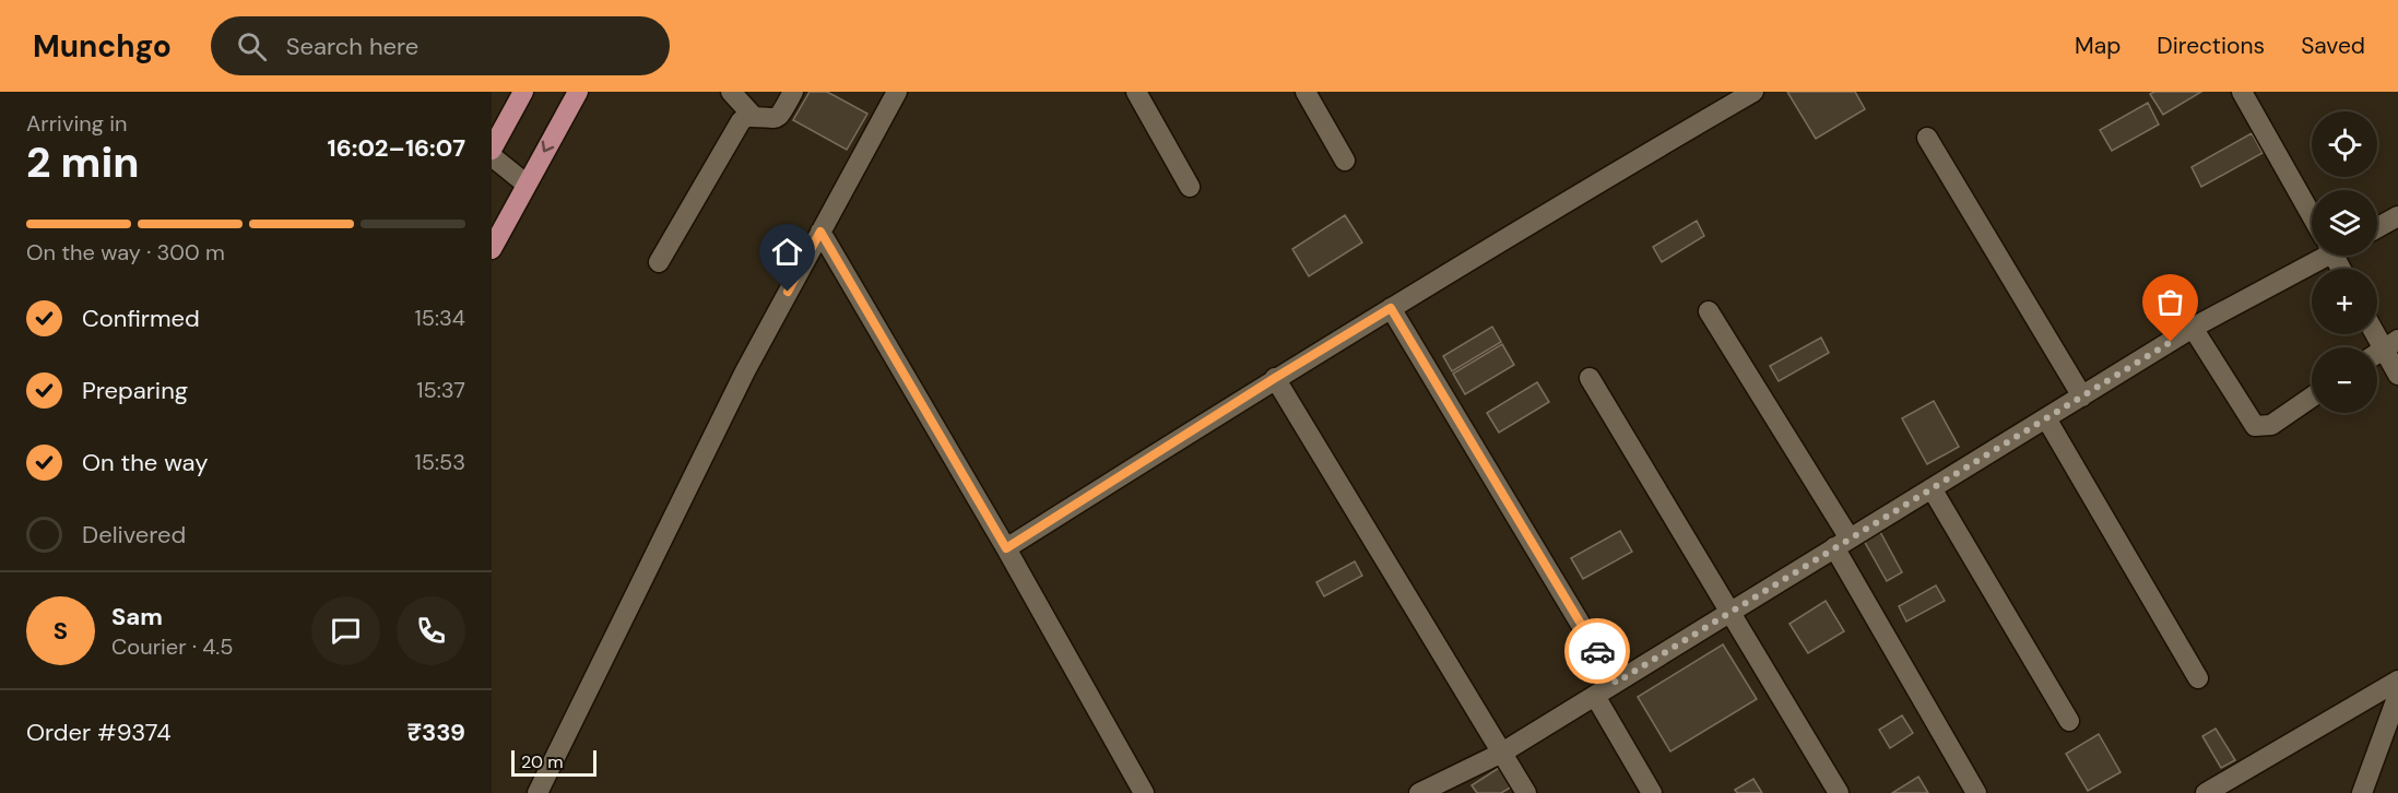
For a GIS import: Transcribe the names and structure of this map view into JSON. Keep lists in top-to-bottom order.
{
  "scale_bar": "20 m",
  "page": {
    "header": "Munchgo",
    "search": "Search here",
    "nav": ["Map", "Directions", "Saved"],
    "heading": ["2 min", "Arriving in", "16:02–16:07"],
    "panel": [
      "Sam",
      "Courier · 4.5",
      "Order #9374",
      "₹339"
    ],
    "map_buttons": ["+", "−"],
    "bar": "On the way · 300 m",
    "list": [
      ["Confirmed", "15:34"],
      ["Preparing", "15:37"],
      ["On the way", "15:53"],
      "Delivered"
    ],
    "round": "S",
    "scale": "20 m"
  }
}
